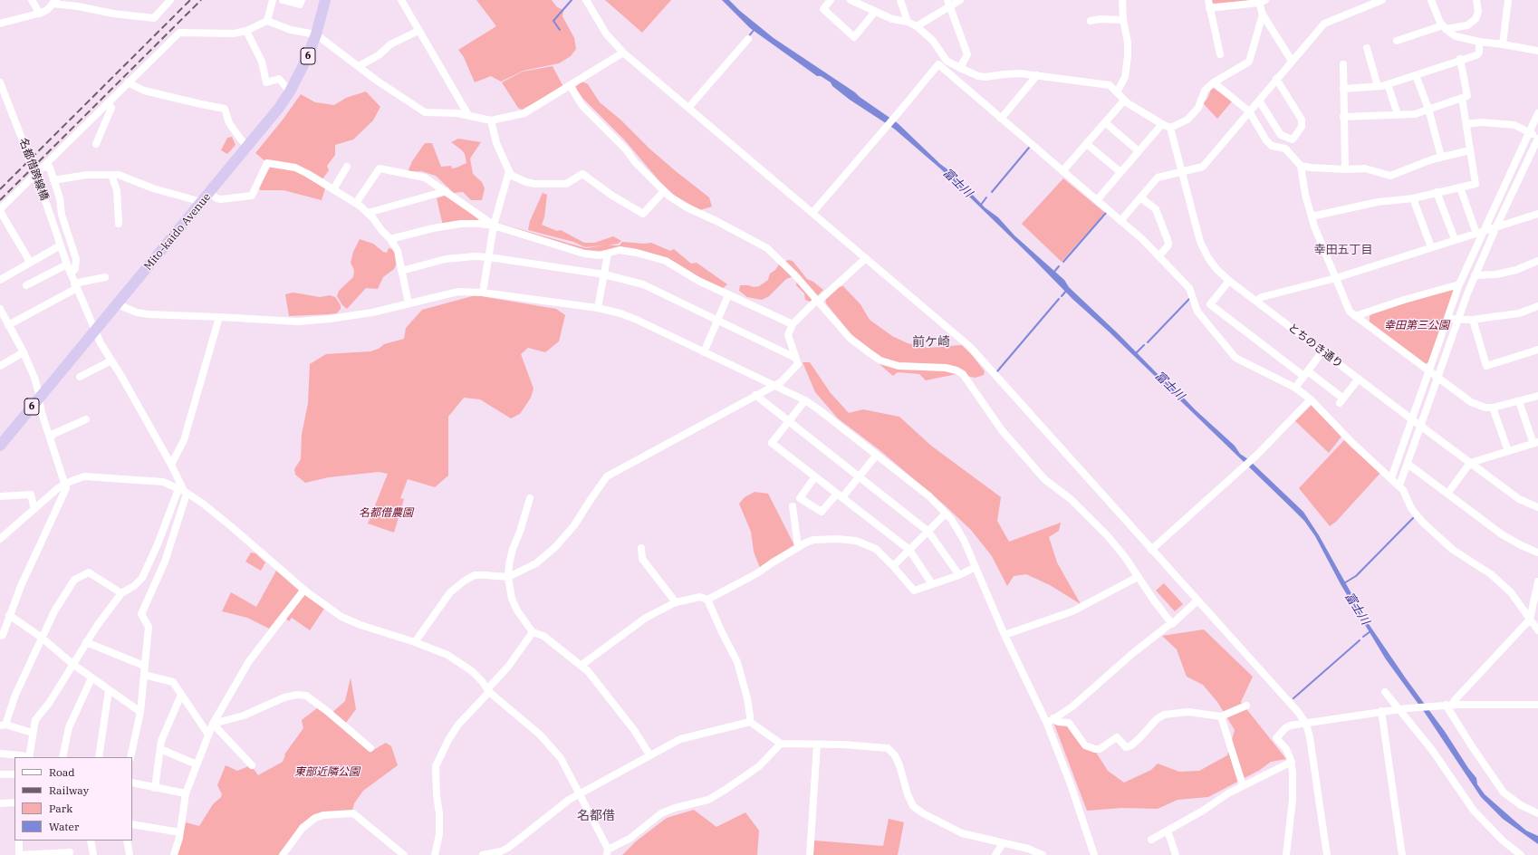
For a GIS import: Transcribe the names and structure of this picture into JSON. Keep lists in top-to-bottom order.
{
  "streets": {
    "highway": ["6", "Mito-kaido Avenue"],
    "street": ["名都借跨線橋", "とちのき通り"]
  },
  "districts": ["幸田五丁目", "前ケ崎", "名都借"],
  "water": ["富士川"],
  "parks": ["幸田第三公園", "名都借農園", "東部近隣公園"],
  "legend": [
    "Road",
    "Railway",
    "Park",
    "Water"
  ]
}
